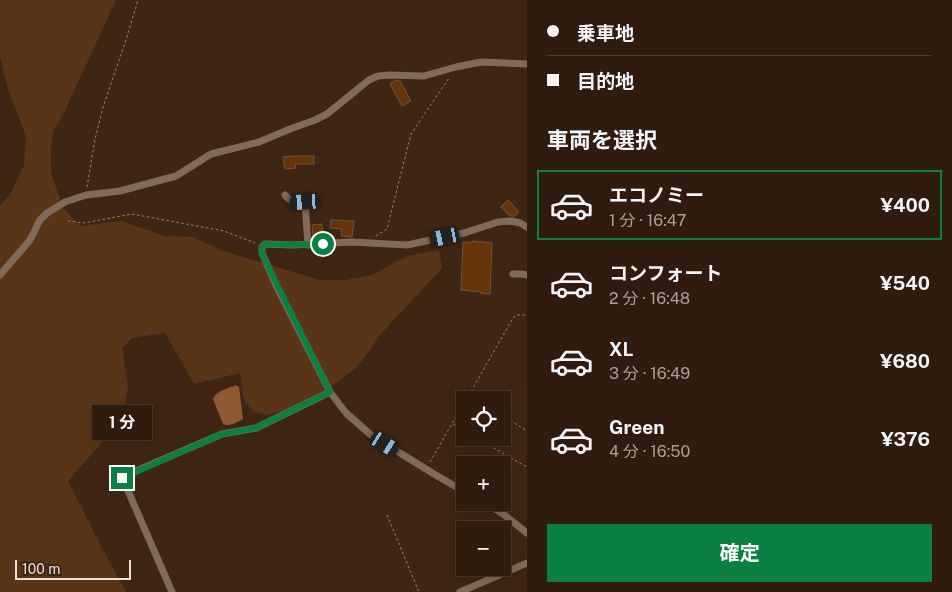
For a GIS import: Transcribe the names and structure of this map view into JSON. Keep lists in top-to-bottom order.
{
  "scale_bar": "100 m",
  "page": {
    "banner": ["乗車地", "目的地"],
    "heading": "車両を選択",
    "list": [
      {
        "name": "エコノミー",
        "note": "1 分 · 16:47",
        "value": "¥400"
      },
      {
        "name": "コンフォート",
        "note": "2 分 · 16:48",
        "value": "¥540"
      },
      {
        "name": "XL",
        "note": "3 分 · 16:49",
        "value": "¥680"
      },
      {
        "name": "Green",
        "note": "4 分 · 16:50",
        "value": "¥376"
      }
    ],
    "map_buttons": ["+", "−"],
    "bubble": "1 分",
    "buttons": "確定",
    "scale": "100 m"
  }
}
